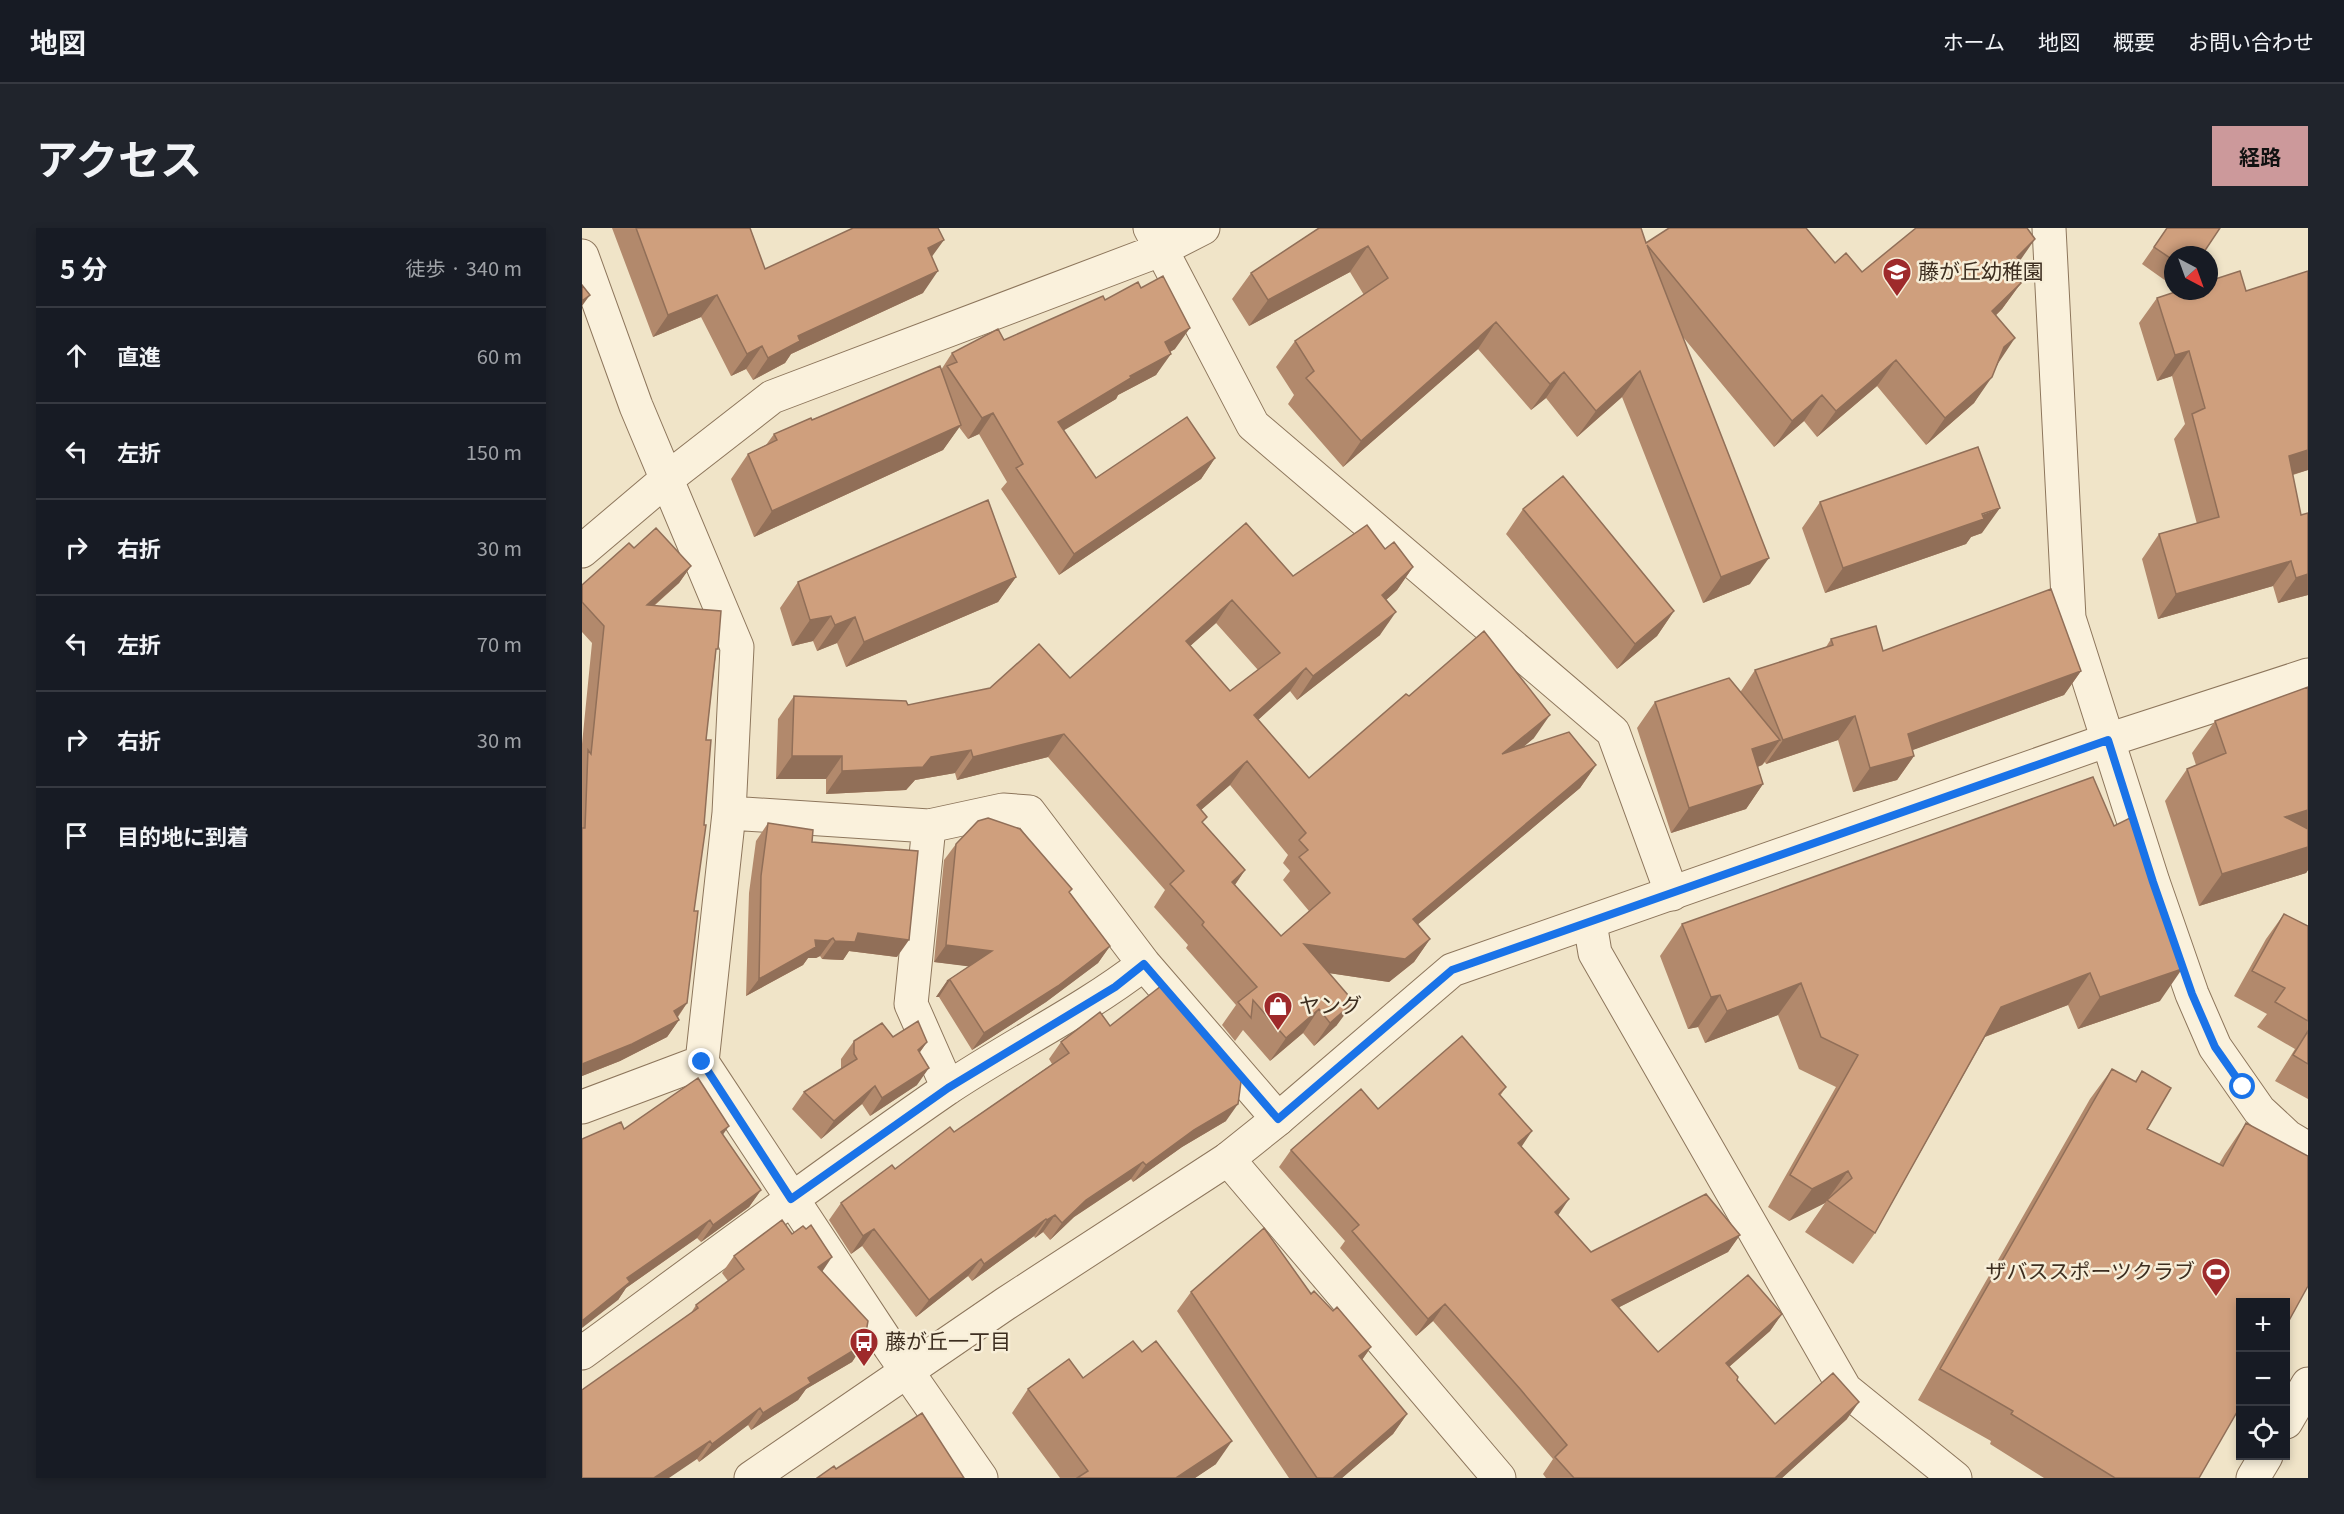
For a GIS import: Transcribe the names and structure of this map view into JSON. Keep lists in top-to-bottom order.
{
  "places": {
    "school or university": ["藤が丘幼稚園"],
    "shop": ["ヤング"],
    "sports": ["ザバススポーツクラブ"],
    "bus stop": ["藤が丘一丁目"]
  },
  "north": "bottom right",
  "page": {
    "header": "地図",
    "nav": [
      "ホーム",
      "地図",
      "概要",
      "お問い合わせ"
    ],
    "title": "アクセス",
    "buttons": "経路",
    "heading": ["5 分", "徒歩 · 340 m"],
    "list": [
      ["直進", "60 m"],
      ["左折", "150 m"],
      ["右折", "30 m"],
      ["左折", "70 m"],
      ["右折", "30 m"],
      "目的地に到着"
    ],
    "map_buttons": ["+", "−"]
  }
}
